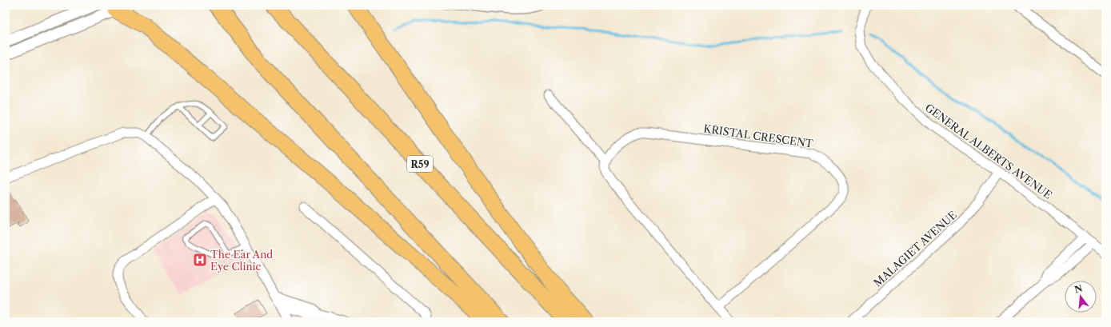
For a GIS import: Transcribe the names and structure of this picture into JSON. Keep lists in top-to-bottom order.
{
  "streets": {
    "highway": ["R59"],
    "street": ["KRISTAL CRESCENT", "GENERAL ALBERTS AVENUE", "MALAGIET AVENUE"]
  },
  "crossings": [
    ["GENERAL ALBERTS AVENUE", "MALAGIET AVENUE"]
  ],
  "places": {
    "hospital": ["The Ear And Eye Clinic"]
  },
  "north": "top"
}
